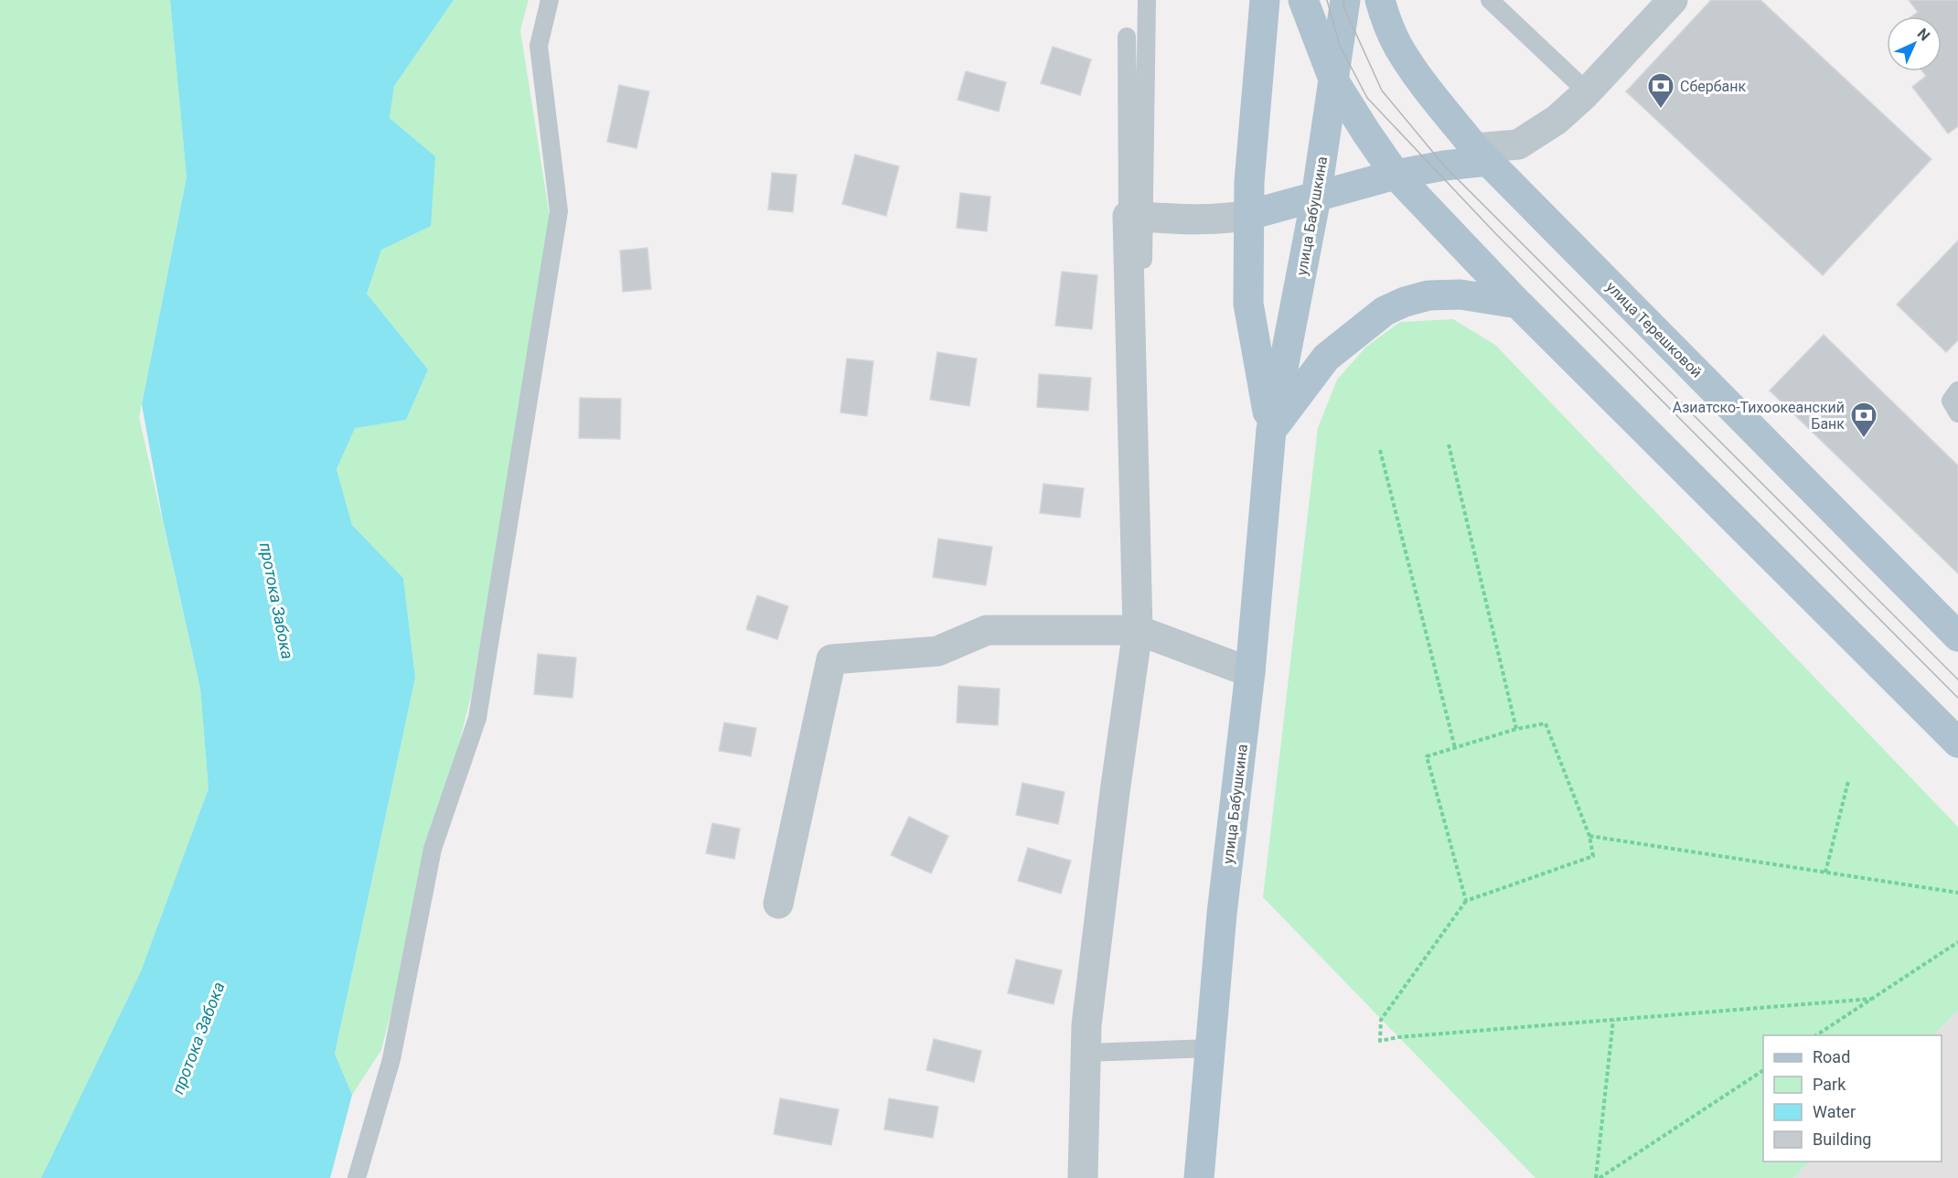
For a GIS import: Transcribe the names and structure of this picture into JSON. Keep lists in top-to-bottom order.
{
  "streets": {
    "main road": ["улица Бабушкина", "улица Терешковой"]
  },
  "water": ["протока Забока"],
  "places": {
    "bank": ["Сбербанк", "Азиатско-Тихоокеанский Банк"]
  },
  "legend": [
    "Road",
    "Park",
    "Water",
    "Building"
  ],
  "north": "top right"
}
